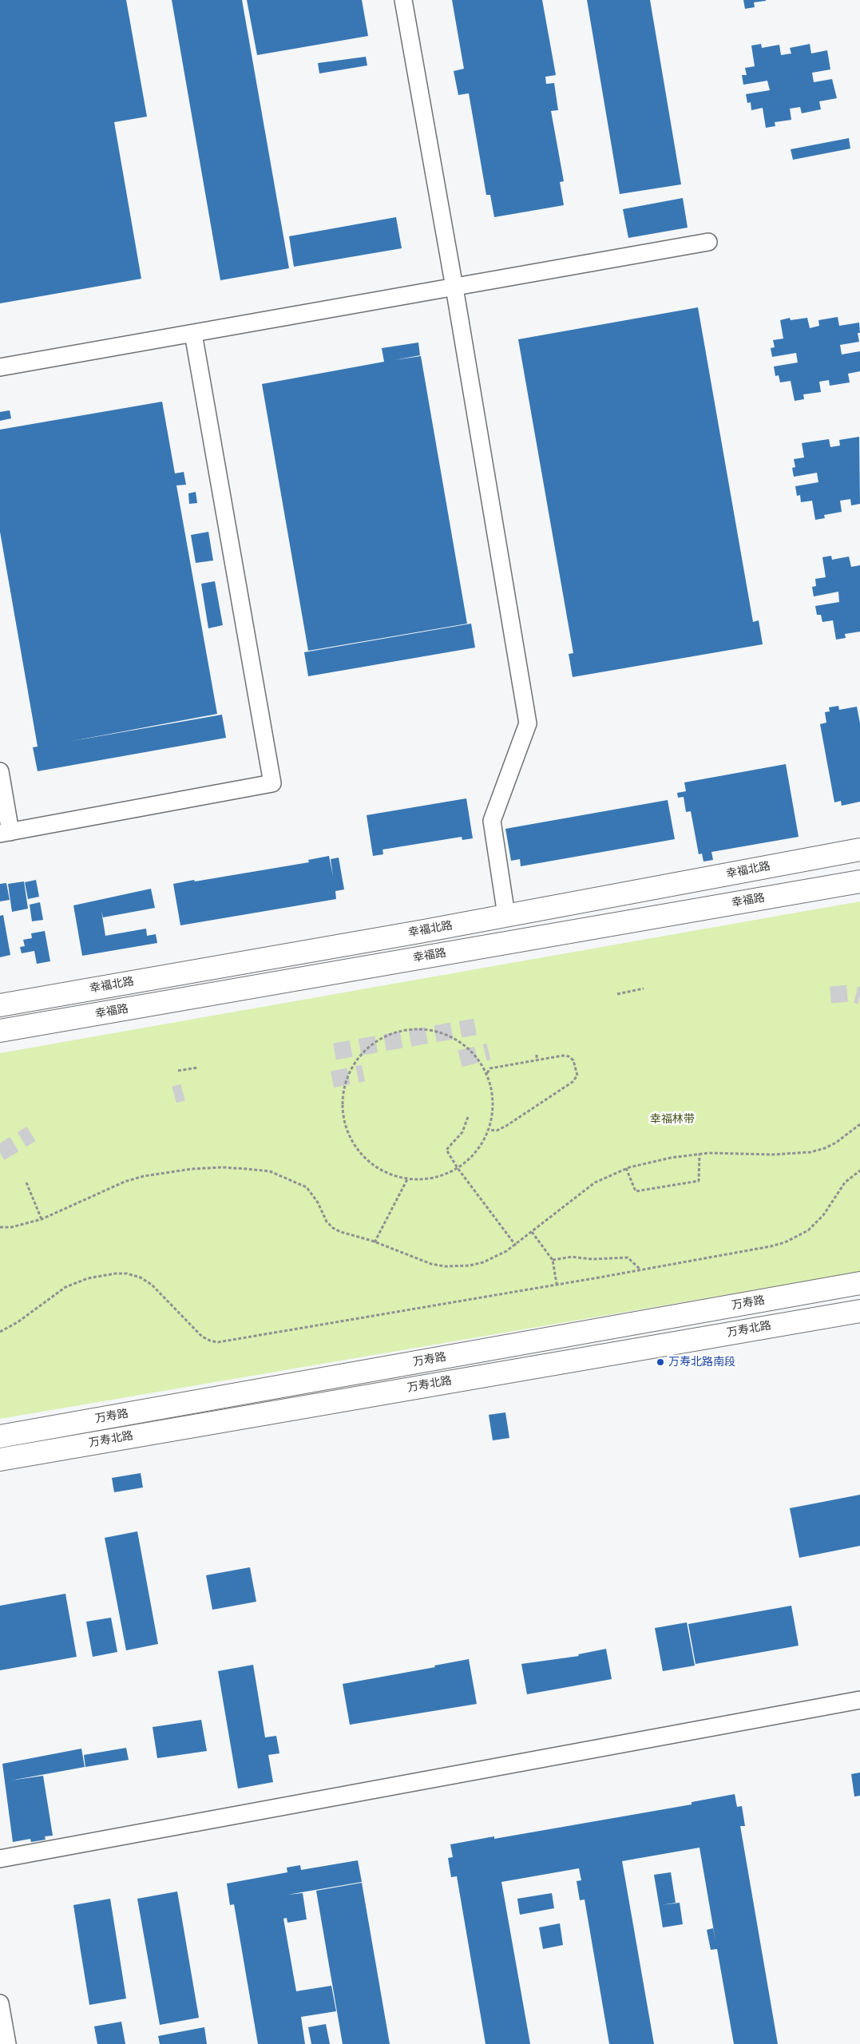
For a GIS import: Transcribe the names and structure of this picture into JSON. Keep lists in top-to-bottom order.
{
  "streets": {
    "main road": [
      "幸福北路",
      "幸福路",
      "万寿路",
      "万寿北路"
    ]
  },
  "parks": ["幸福林带"],
  "places": ["万寿北路南段"]
}
